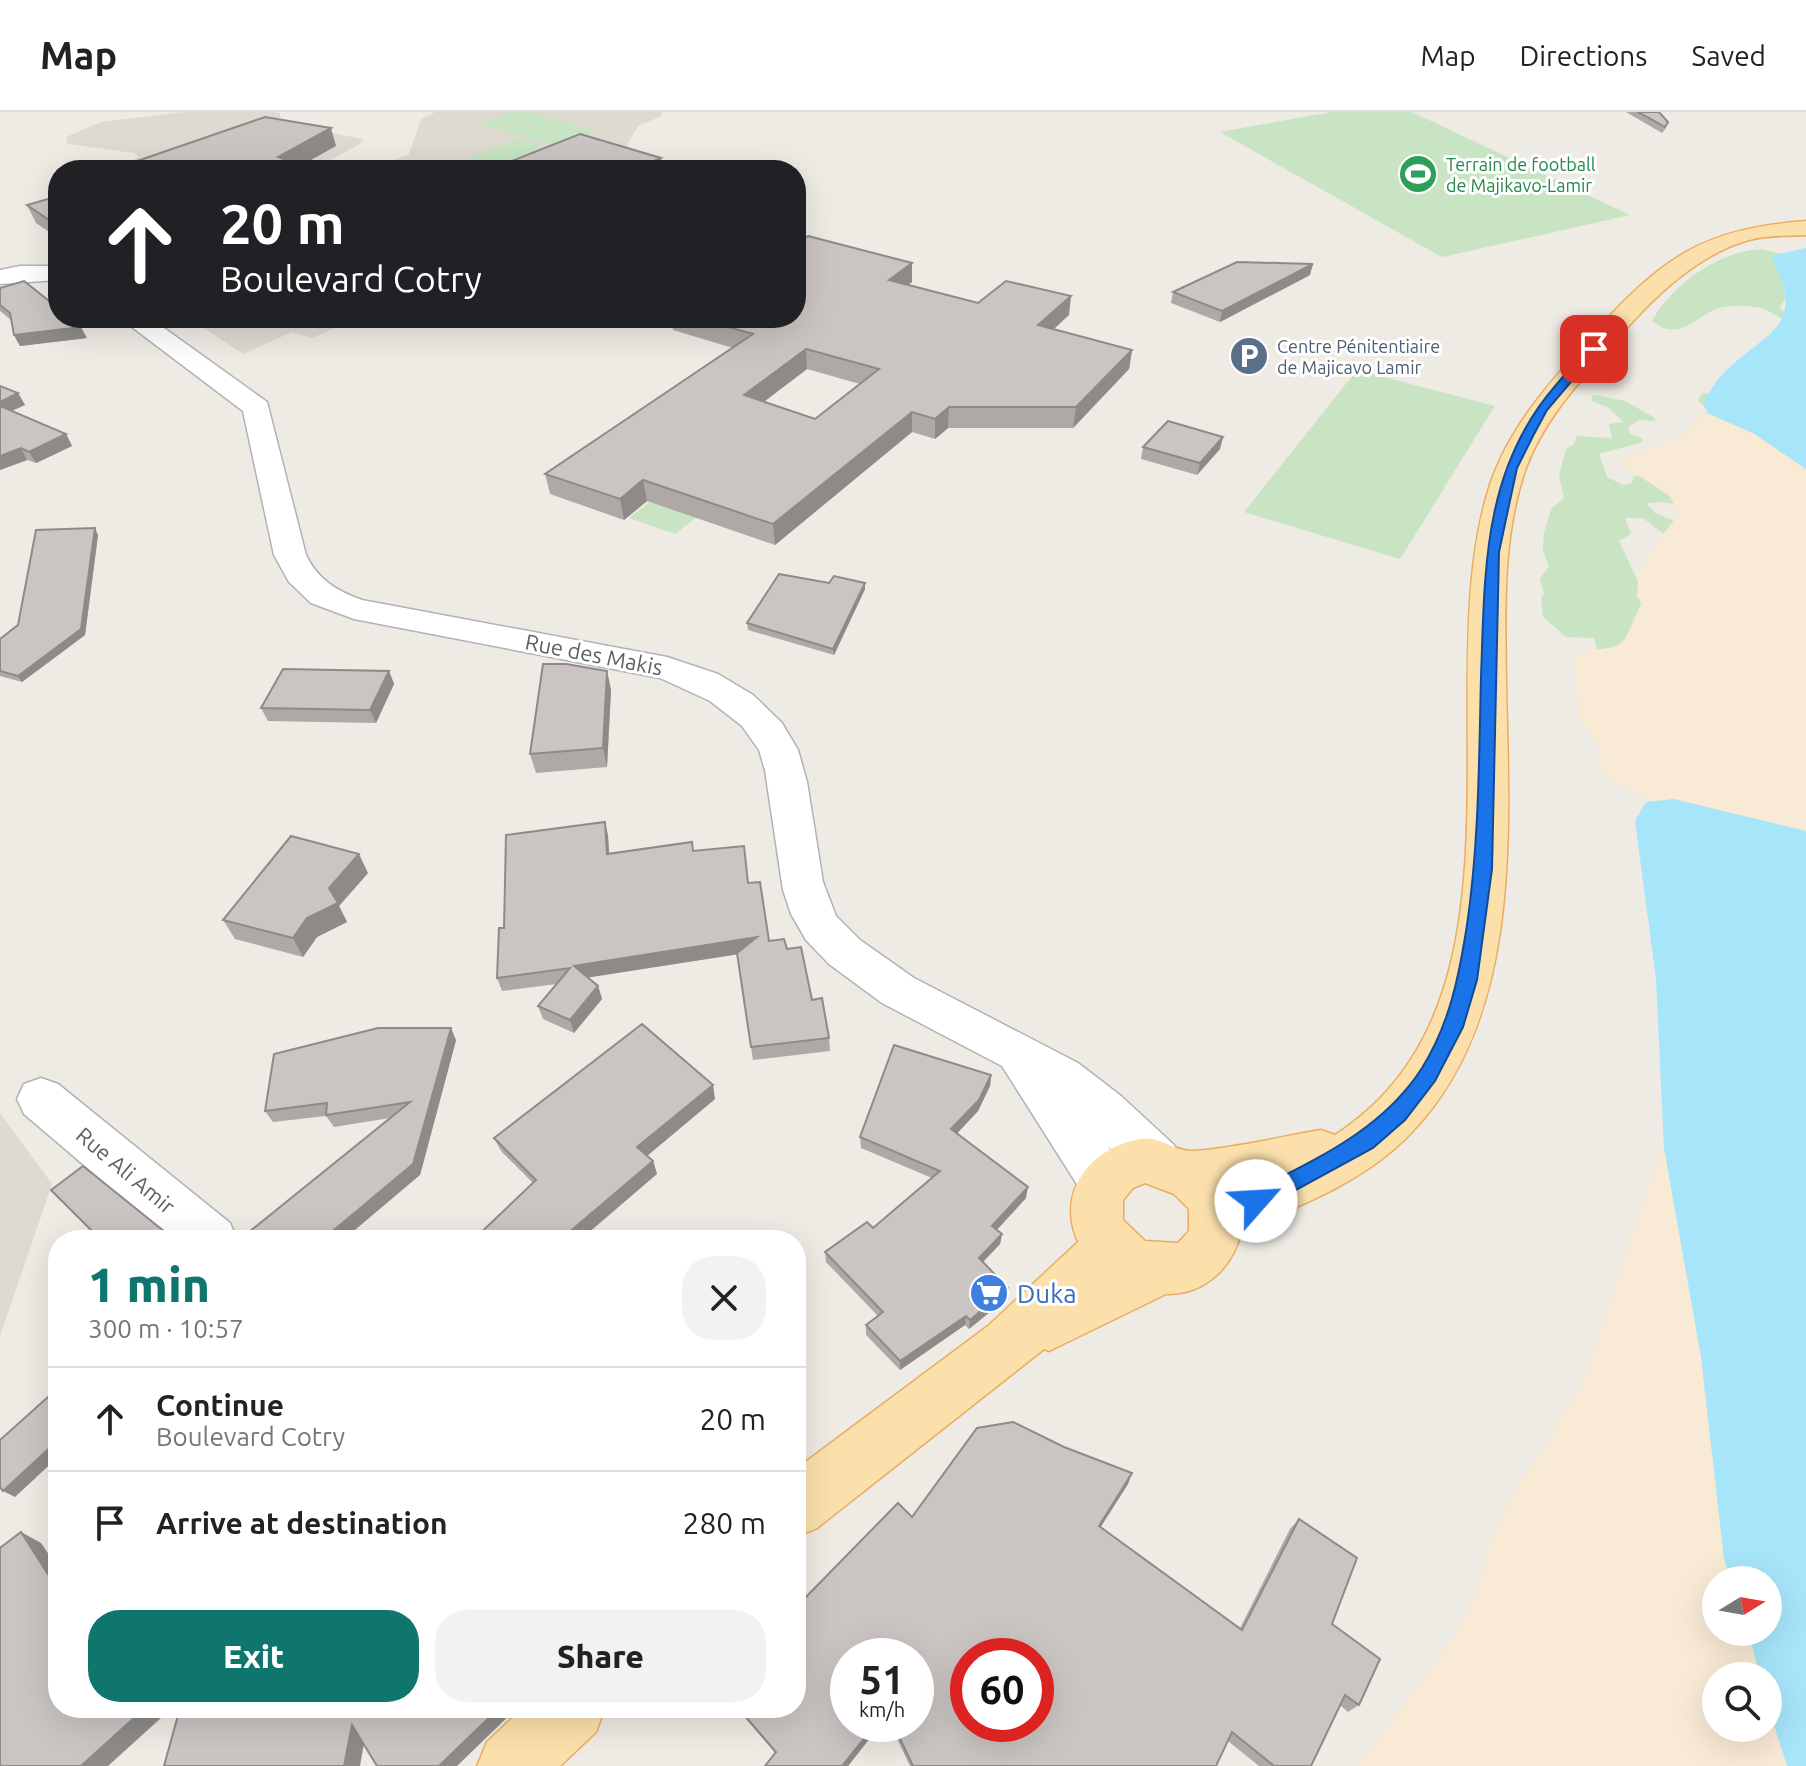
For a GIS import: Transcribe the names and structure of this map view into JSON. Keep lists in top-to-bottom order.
{
  "streets": {
    "street": ["Rue des Makis", "Rue Ali Amir"]
  },
  "places": {
    "sports": ["Terrain de football de Majikavo-Lamir"],
    "parking": ["Centre Pénitentiaire de Majicavo Lamir"],
    "supermarket": ["Duka"]
  },
  "north": "right",
  "page": {
    "header": "Map",
    "nav": ["Map", "Directions", "Saved"],
    "turn": ["20 m", "Boulevard Cotry"],
    "heading": ["1 min", "300 m · 10:57"],
    "list": [
      {
        "name": "Continue",
        "note": "Boulevard Cotry",
        "value": "20 m"
      },
      {
        "name": "Arrive at destination",
        "value": "280 m"
      }
    ],
    "buttons": ["Exit", "Share"],
    "speed": "51 km/h",
    "limit": "60"
  }
}
